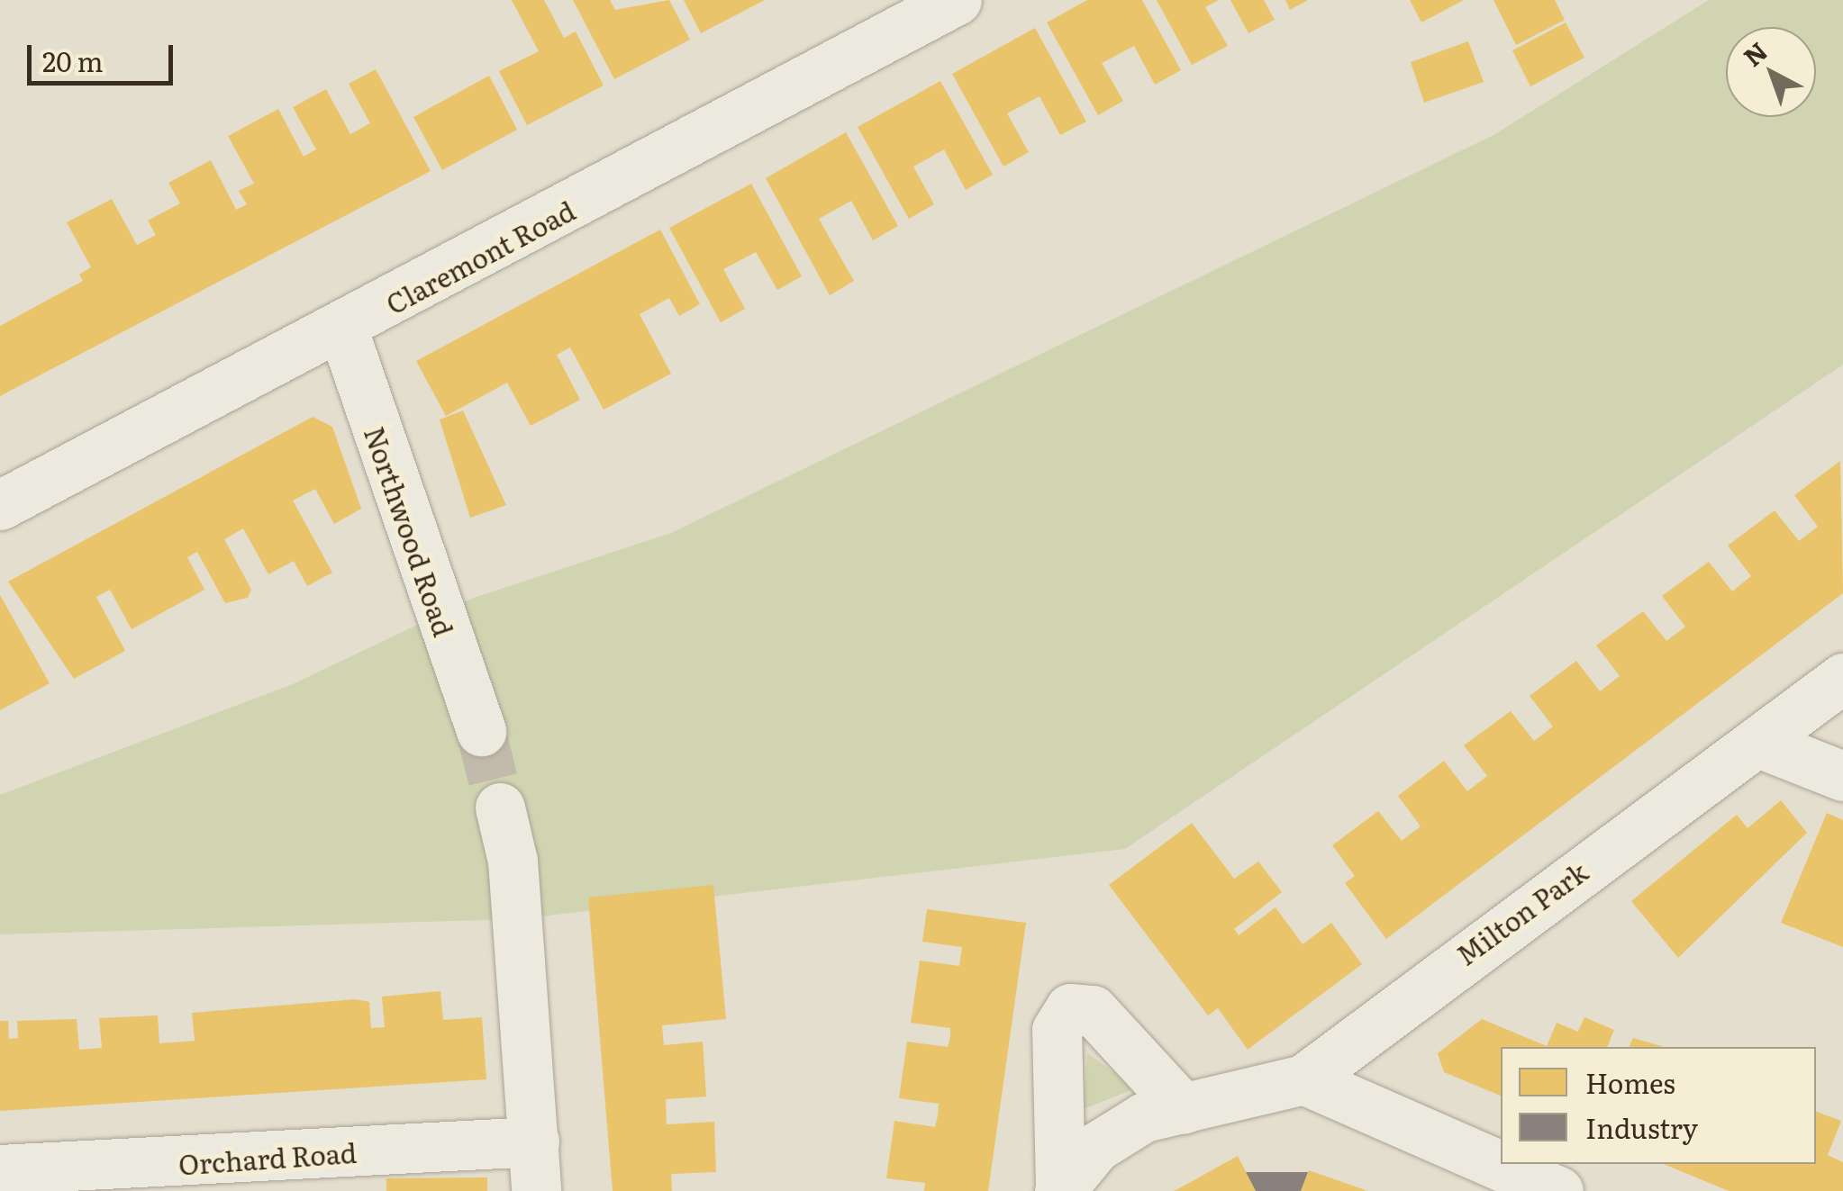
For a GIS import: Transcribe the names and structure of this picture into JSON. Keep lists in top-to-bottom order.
{
  "streets": {
    "street": [
      "Claremont Road",
      "Northwood Road",
      "Milton Park",
      "Orchard Road"
    ]
  },
  "crossings": [
    ["Claremont Road", "Northwood Road"]
  ],
  "legend": ["Homes", "Industry"],
  "scale_bar": "20 m",
  "north": "top left"
}
